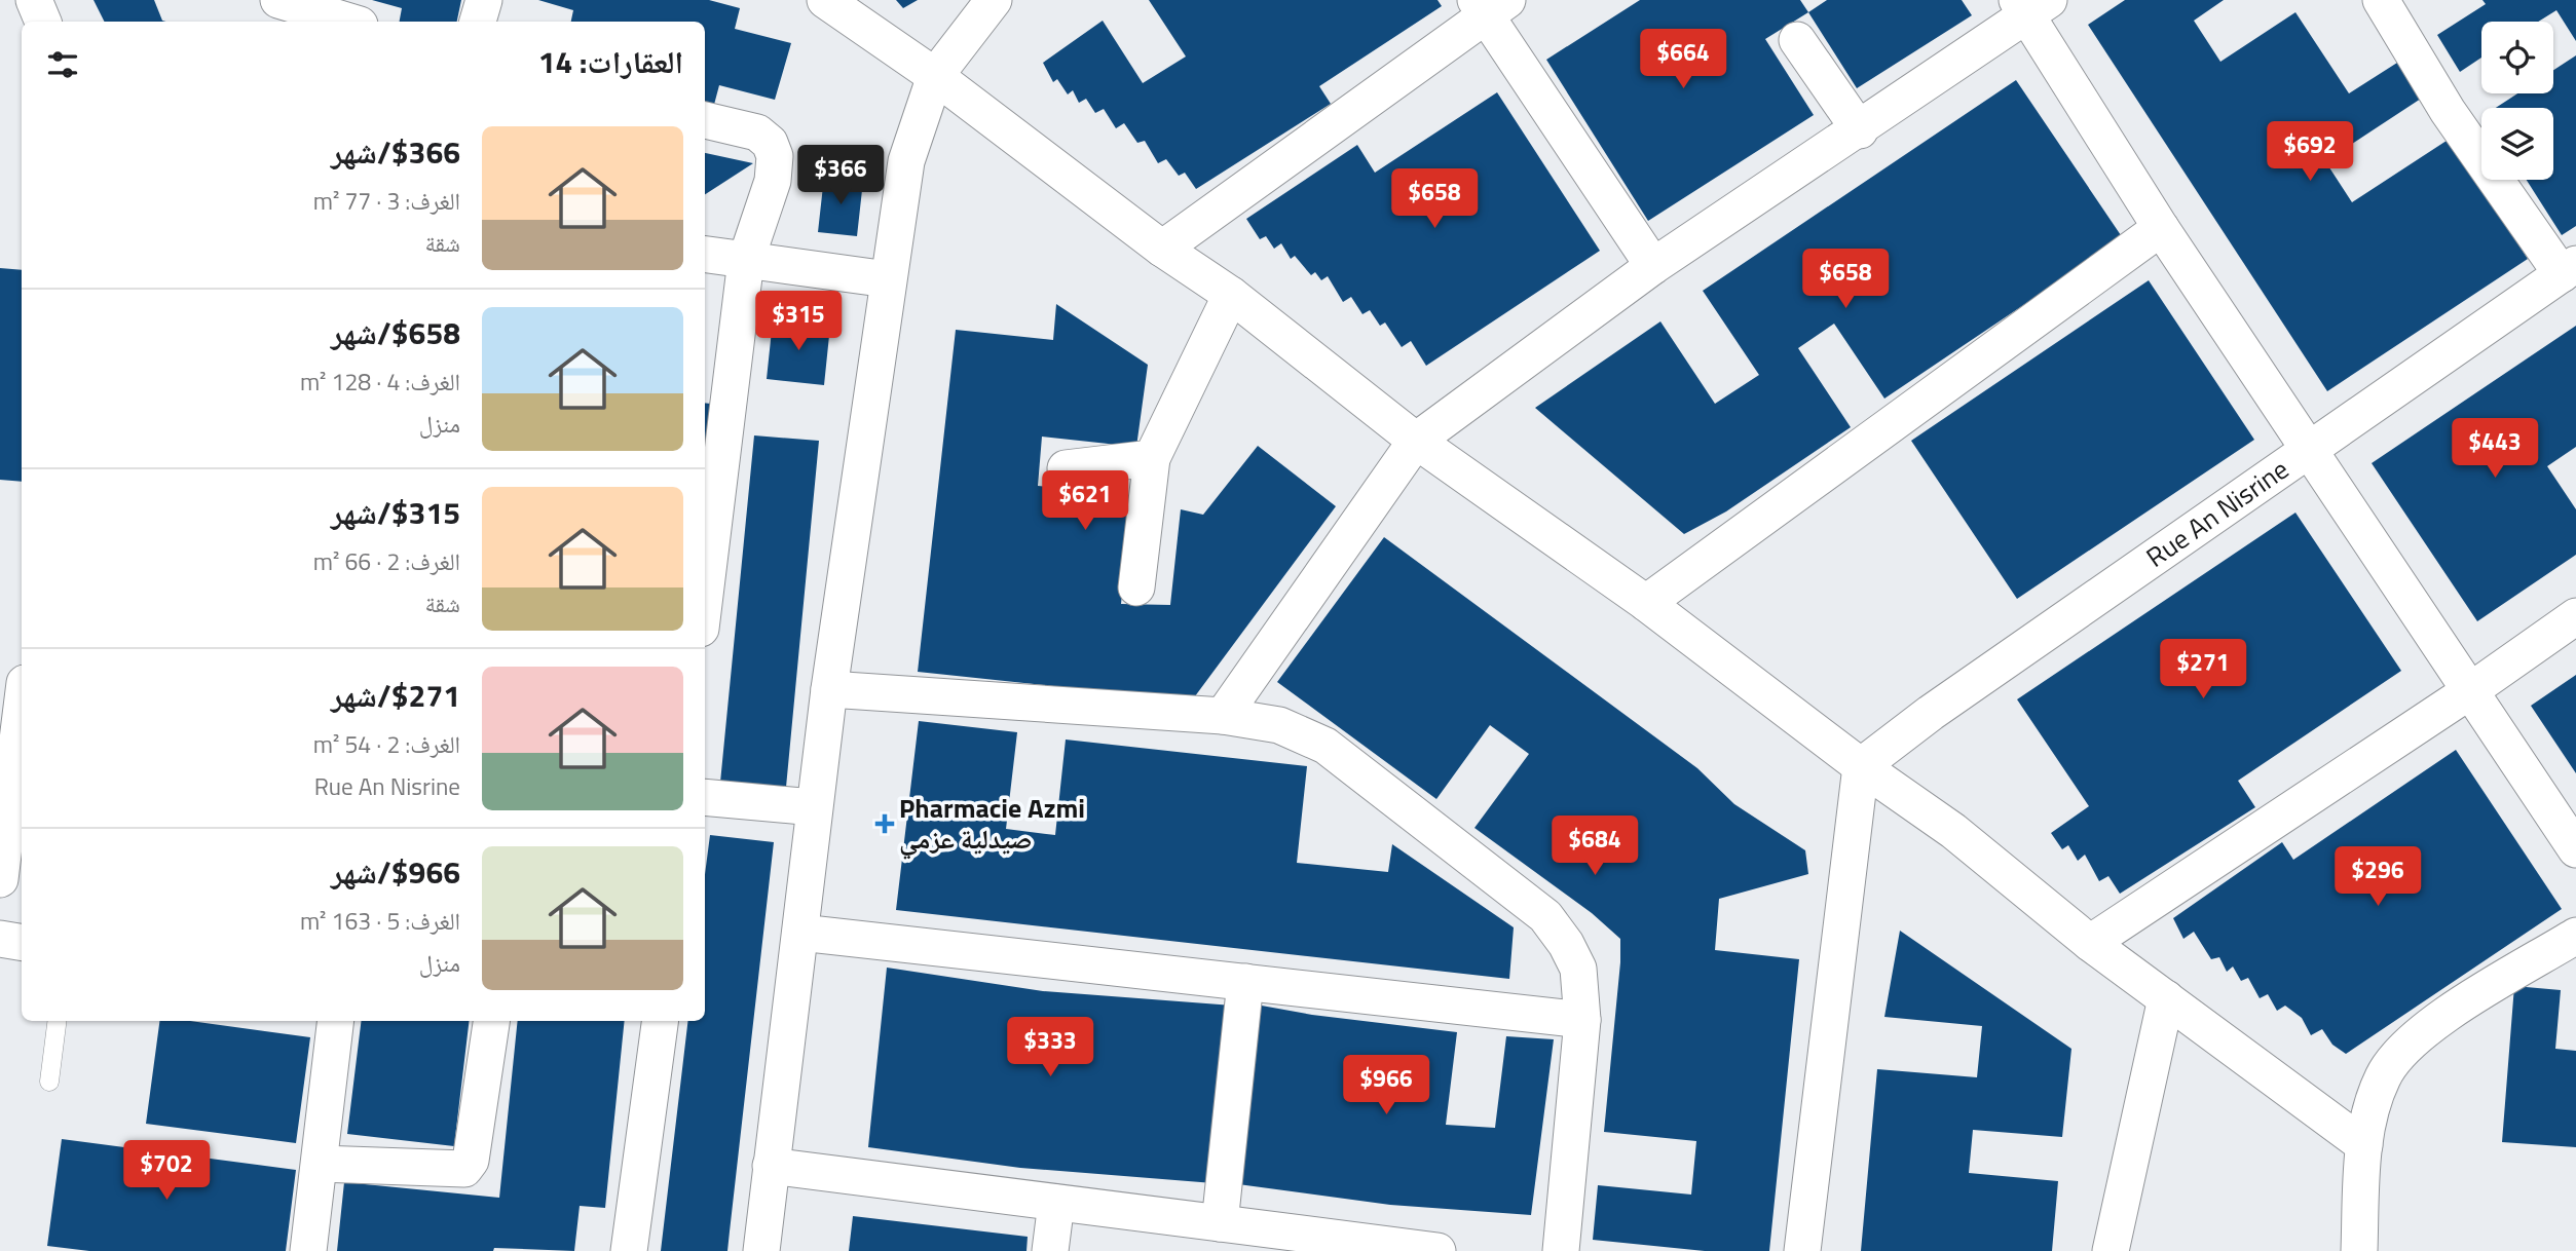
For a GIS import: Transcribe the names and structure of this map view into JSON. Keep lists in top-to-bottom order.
{
  "streets": {
    "street": ["Rue An Nisrine"]
  },
  "places": {
    "health": ["Pharmacie Azmi صيدلية عزمي"]
  },
  "page": {
    "heading": "العقارات: 14",
    "price": [
      "$664",
      "$692",
      "$366",
      "$658",
      "$658",
      "$315",
      "$443",
      "$621",
      "$271",
      "$684",
      "$296",
      "$333",
      "$966",
      "$702"
    ],
    "list": [
      {
        "name": "$366/شهر",
        "note": "الغرف: 3 · 77 m² · شقة"
      },
      {
        "name": "$658/شهر",
        "note": "الغرف: 4 · 128 m² · منزل"
      },
      {
        "name": "$315/شهر",
        "note": "الغرف: 2 · 66 m² · شقة"
      },
      {
        "name": "$271/شهر",
        "note": "الغرف: 2 · 54 m² · Rue An Nisrine"
      },
      {
        "name": "$966/شهر",
        "note": "الغرف: 5 · 163 m² · منزل"
      }
    ]
  }
}
